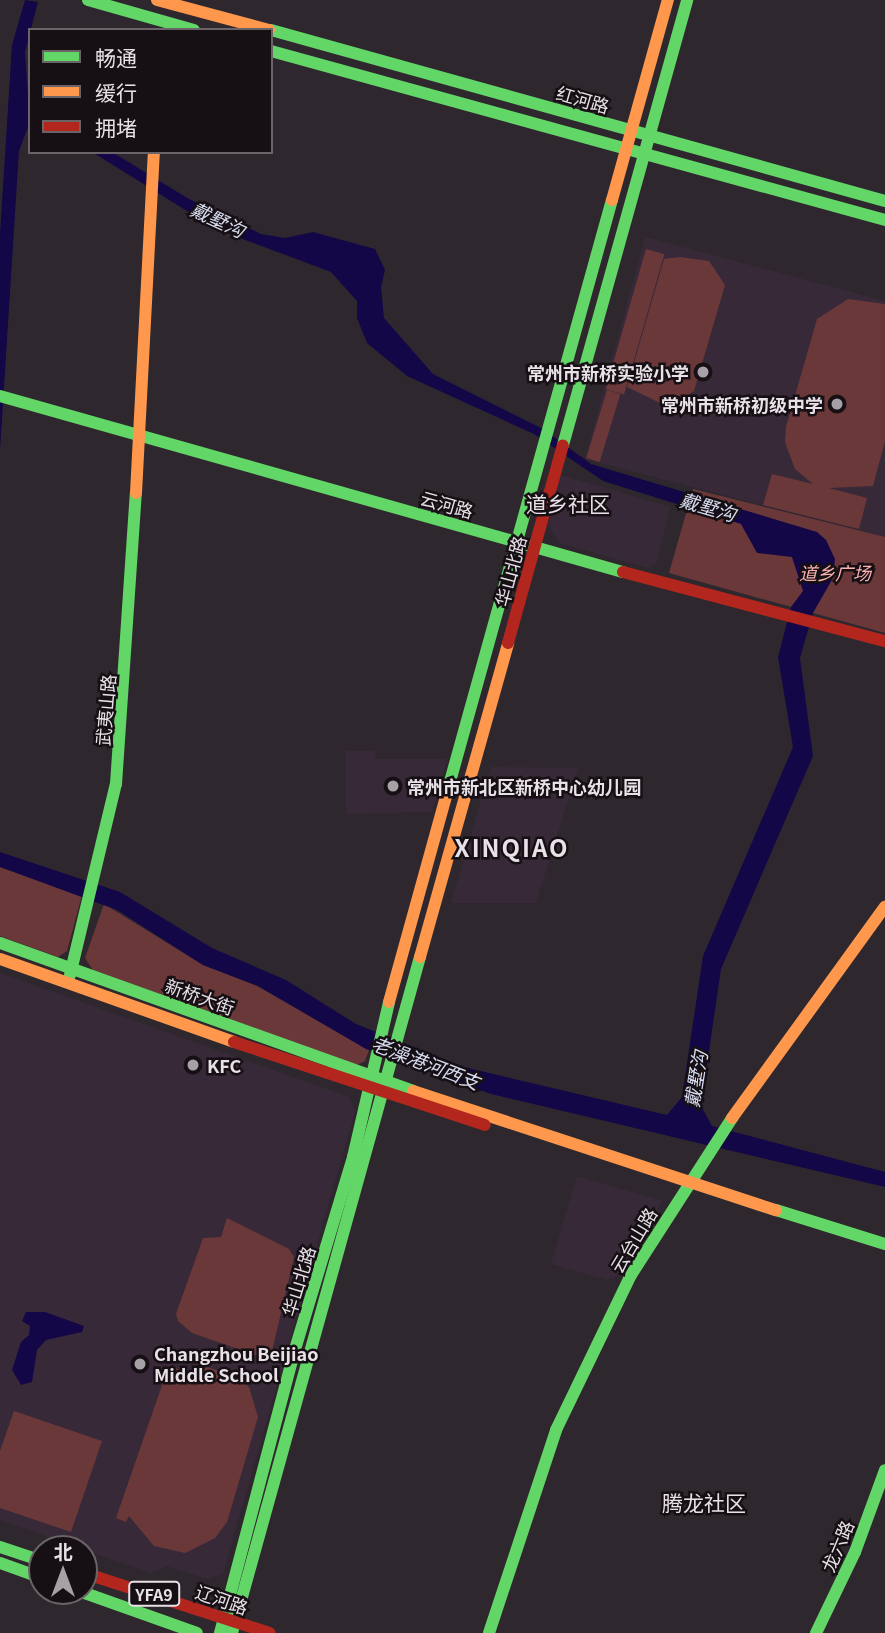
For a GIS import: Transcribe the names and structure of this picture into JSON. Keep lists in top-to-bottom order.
{
  "streets": {
    "street": [
      "红河路",
      "云河路",
      "华山北路",
      "武夷山路",
      "新桥大街",
      "云台山路",
      "龙六路",
      "YFA9",
      "辽河路"
    ]
  },
  "crossings": [
    ["红河路", "华山北路"],
    ["云河路", "华山北路"],
    ["云河路", "武夷山路"],
    ["华山北路", "新桥大街"],
    ["华山北路", "辽河路"],
    ["武夷山路", "新桥大街"]
  ],
  "districts": ["道乡社区", "XINQIAO", "腾龙社区"],
  "water": ["戴墅沟", "老澡港河西支"],
  "parks": ["道乡广场"],
  "places": [
    "常州市新桥实验小学",
    "常州市新桥初级中学",
    "常州市新北区新桥中心幼儿园",
    "KFC",
    "Changzhou Beijiao Middle School"
  ],
  "legend": ["畅通", "缓行", "拥堵"],
  "north": "top"
}
